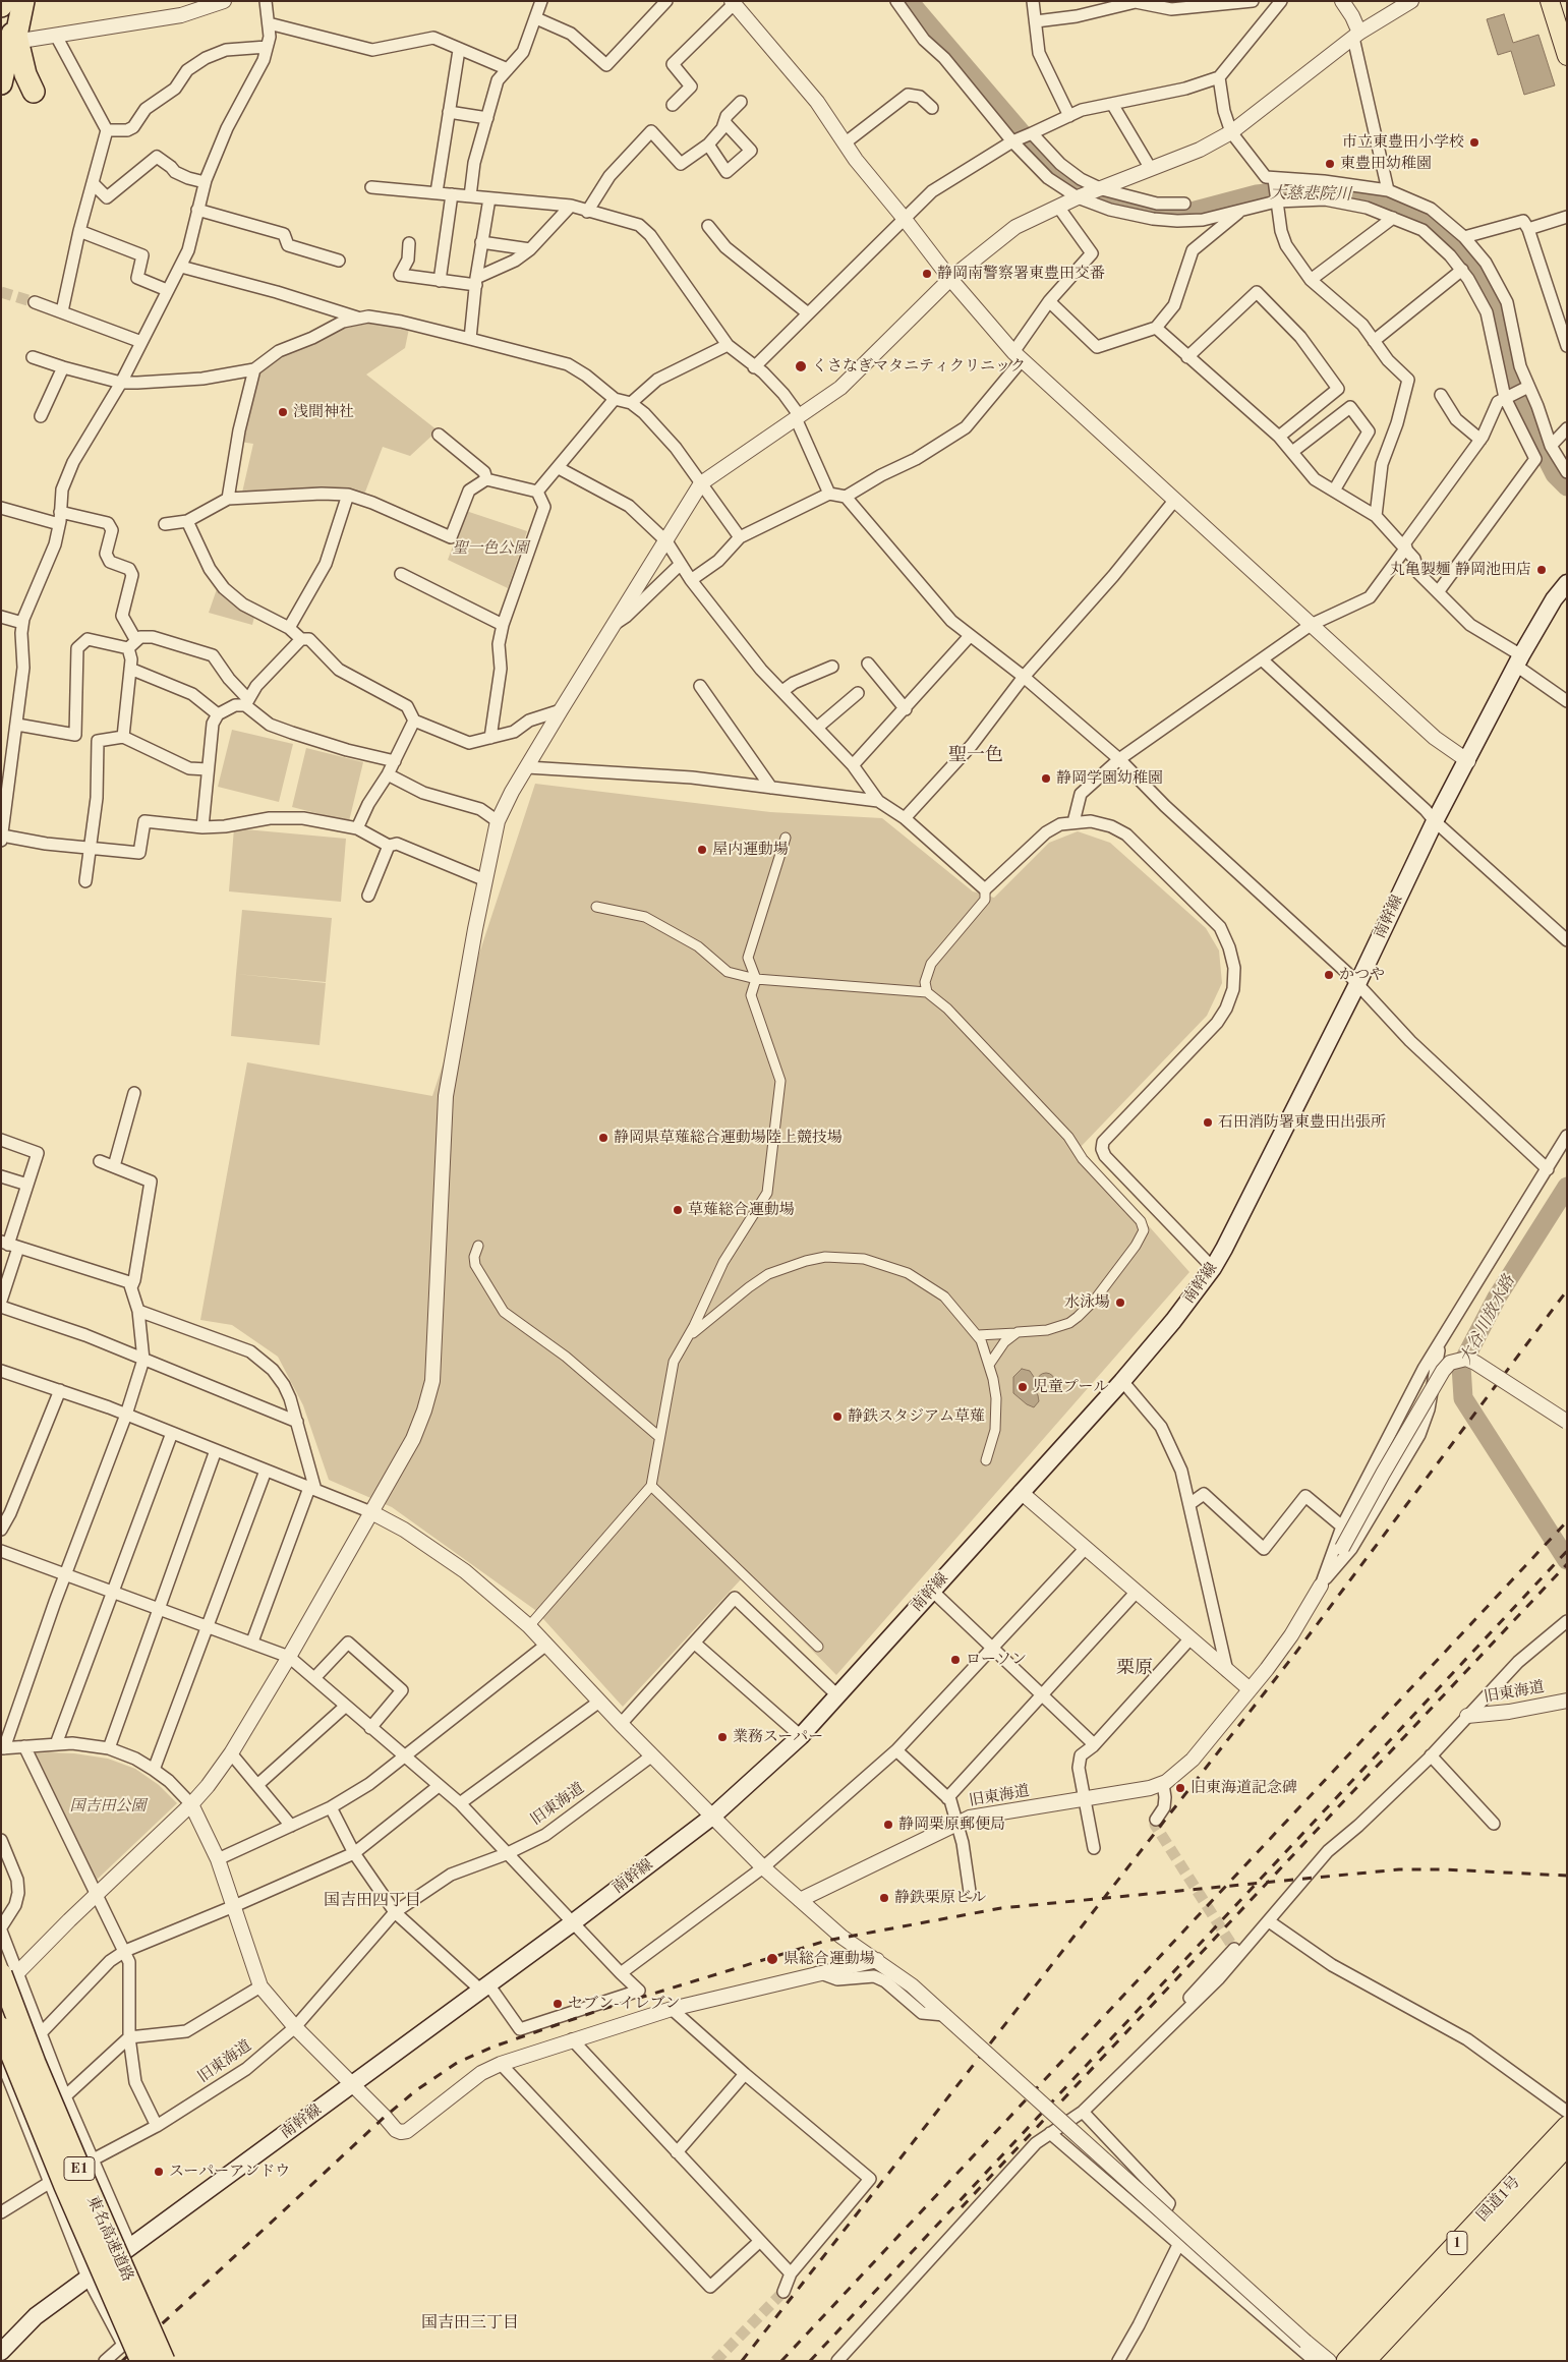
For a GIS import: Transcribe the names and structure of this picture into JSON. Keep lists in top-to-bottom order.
{
  "streets": {
    "highway": [
      "E1",
      "国道1号",
      "東名高速道路",
      "1"
    ],
    "main road": ["南幹線"],
    "street": ["旧東海道"]
  },
  "districts": [
    "聖一色",
    "栗原",
    "国吉田四丁目",
    "国吉田三丁目"
  ],
  "water": ["大慈悲院川", "大谷川放水路"],
  "parks": ["聖一色公園", "国吉田公園"],
  "places": [
    "市立東豊田小学校",
    "東豊田幼稚園",
    "静岡南警察署東豊田交番",
    "くさなぎマタニティクリニック",
    "浅間神社",
    "丸亀製麺 静岡池田店",
    "静岡学園幼稚園",
    "屋内運動場",
    "かつや",
    "石田消防署東豊田出張所",
    "静岡県草薙総合運動場陸上競技場",
    "草薙総合運動場",
    "水泳場",
    "児童プール",
    "静鉄スタジアム草薙",
    "ローソン",
    "業務スーパー",
    "旧東海道記念碑",
    "静岡栗原郵便局",
    "静鉄栗原ビル",
    "県総合運動場",
    "セブン-イレブン",
    "スーパーアンドウ"
  ]
}
